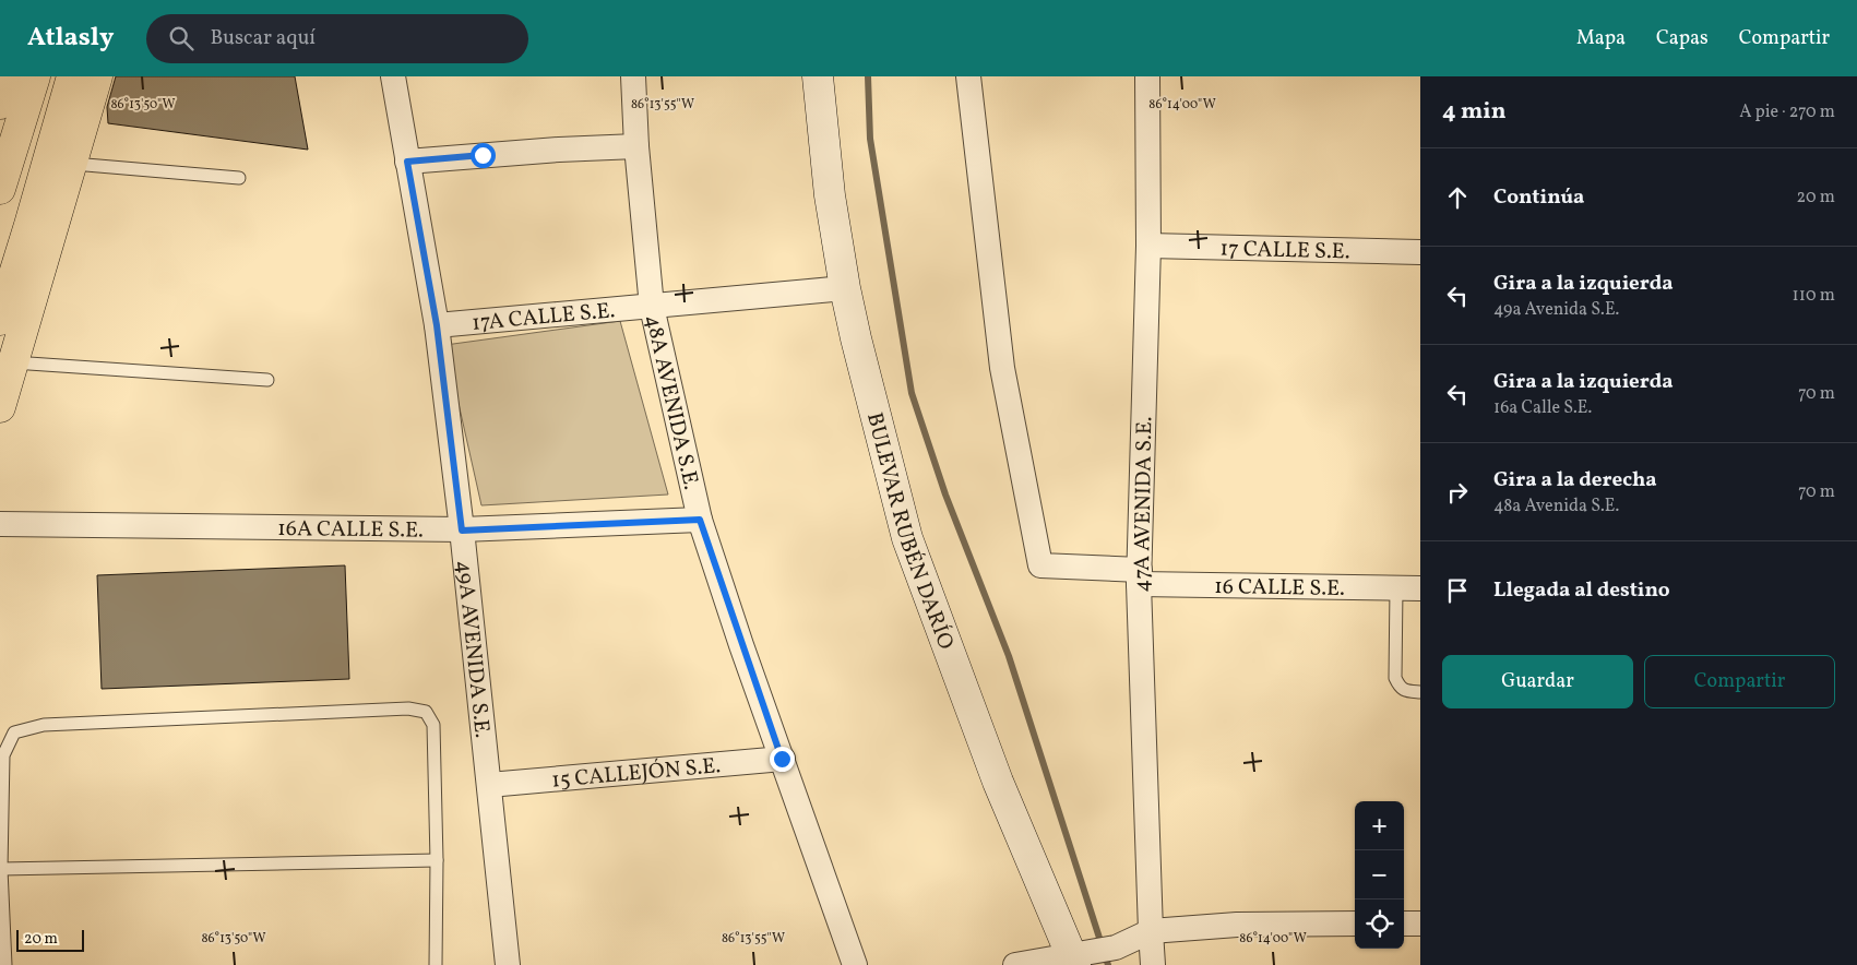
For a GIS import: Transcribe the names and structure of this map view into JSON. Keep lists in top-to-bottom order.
{
  "streets": {
    "street": [
      "17 CALLE S.E.",
      "17A CALLE S.E.",
      "48A AVENIDA S.E.",
      "47A AVENIDA S.E.",
      "16A CALLE S.E.",
      "BULEVAR RUBÉN DARÍO",
      "16 CALLE S.E.",
      "49A AVENIDA S.E.",
      "15 CALLEJÓN S.E."
    ]
  },
  "crossings": [
    ["17 CALLE S.E.", "47A AVENIDA S.E."],
    ["17A CALLE S.E.", "48A AVENIDA S.E."],
    ["17A CALLE S.E.", "BULEVAR RUBÉN DARÍO"],
    ["17A CALLE S.E.", "49A AVENIDA S.E."],
    ["48A AVENIDA S.E.", "16A CALLE S.E."],
    ["48A AVENIDA S.E.", "15 CALLEJÓN S.E."],
    ["47A AVENIDA S.E.", "16 CALLE S.E."],
    ["16A CALLE S.E.", "49A AVENIDA S.E."],
    ["49A AVENIDA S.E.", "15 CALLEJÓN S.E."]
  ],
  "scale_bar": "20 m",
  "page": {
    "header": "Atlasly",
    "search": "Buscar aquí",
    "nav": ["Mapa", "Capas", "Compartir"],
    "heading": ["4 min", "A pie · 270 m"],
    "list": [
      ["Continúa", "20 m"],
      ["Gira a la izquierda", "49a Avenida S.E.", "110 m"],
      ["Gira a la izquierda", "16a Calle S.E.", "70 m"],
      ["Gira a la derecha", "48a Avenida S.E.", "70 m"],
      "Llegada al destino"
    ],
    "buttons": ["Guardar", "Compartir"],
    "map_buttons": ["+", "−"],
    "scale": "20 m"
  },
  "coordinates": ["86°13'50\"W", "86°13'55\"W", "86°14'00\"W"]
}
